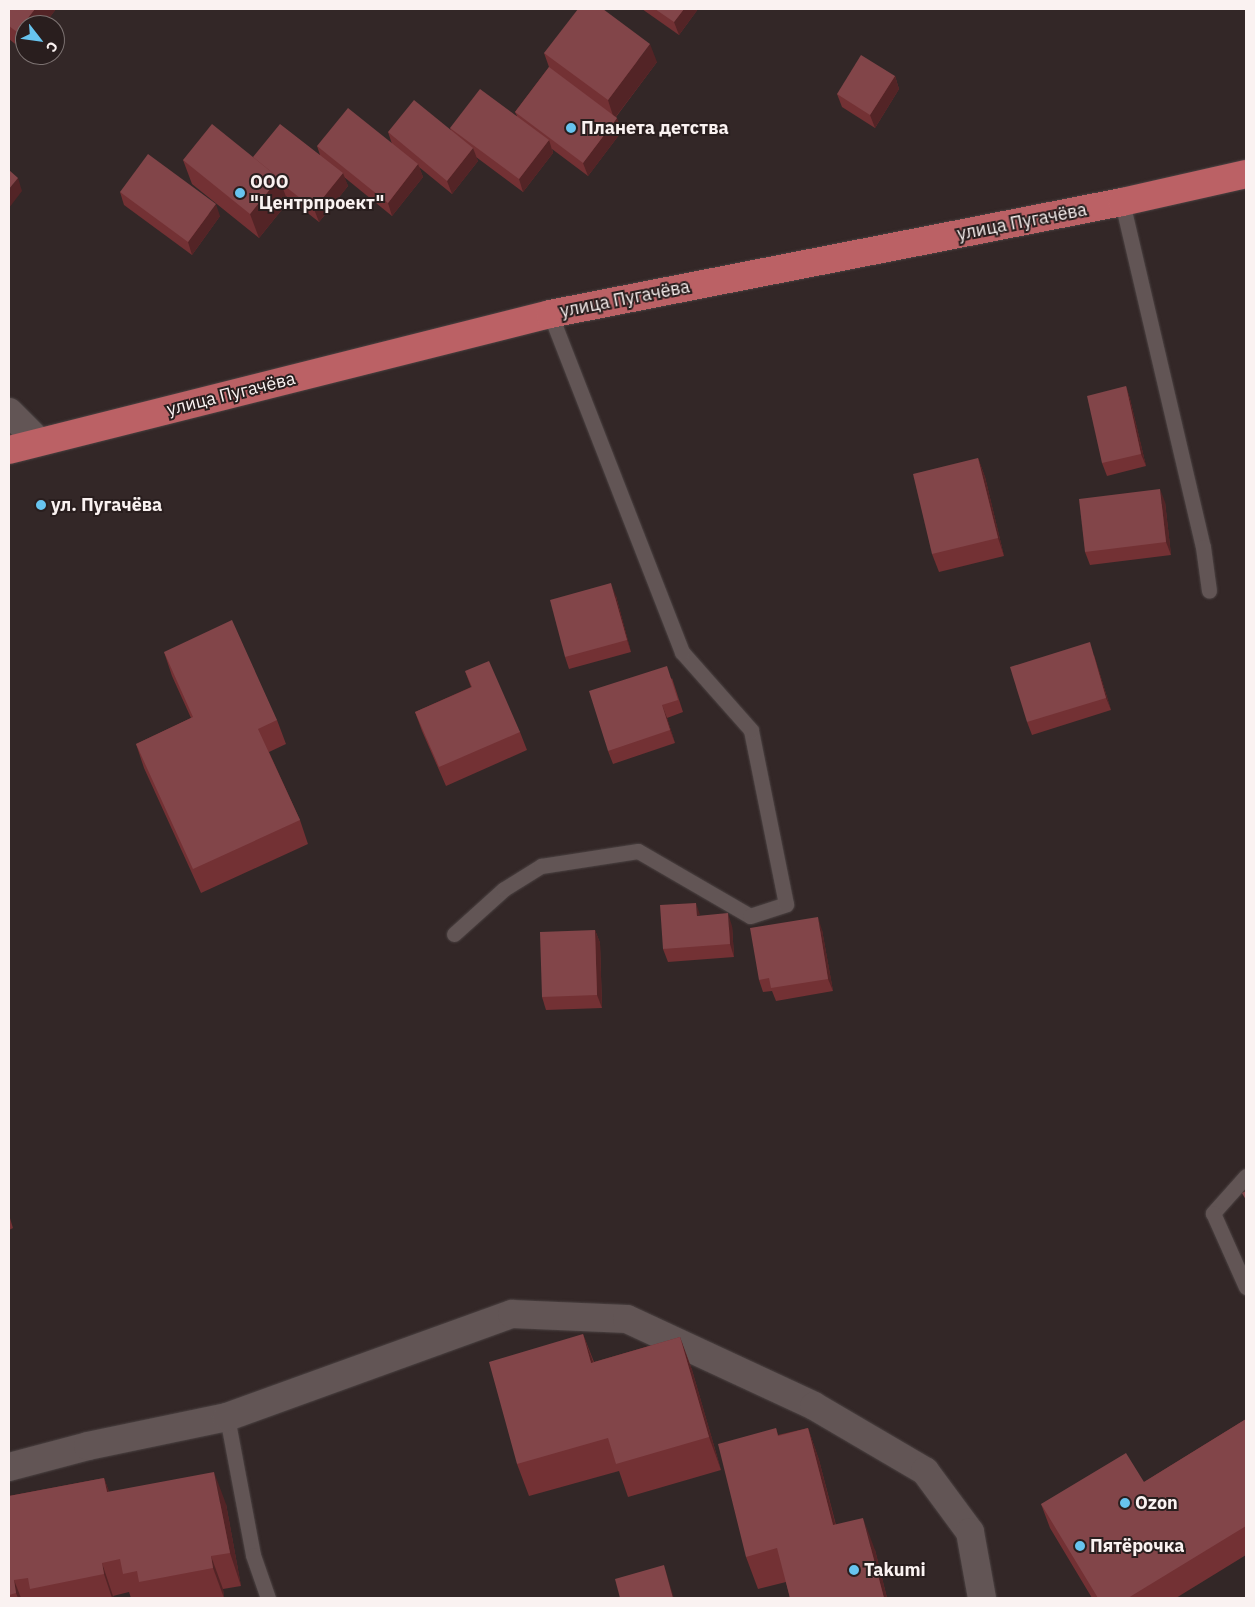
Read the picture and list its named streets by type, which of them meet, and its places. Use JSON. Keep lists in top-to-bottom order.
{
  "streets": {
    "main road": ["улица Пугачёва"]
  },
  "places": [
    "Планета детства",
    "ООО \"Центрпроект\"",
    "ул. Пугачёва",
    "Ozon",
    "Пятёрочка",
    "Takumi"
  ],
  "north": "bottom right"
}
